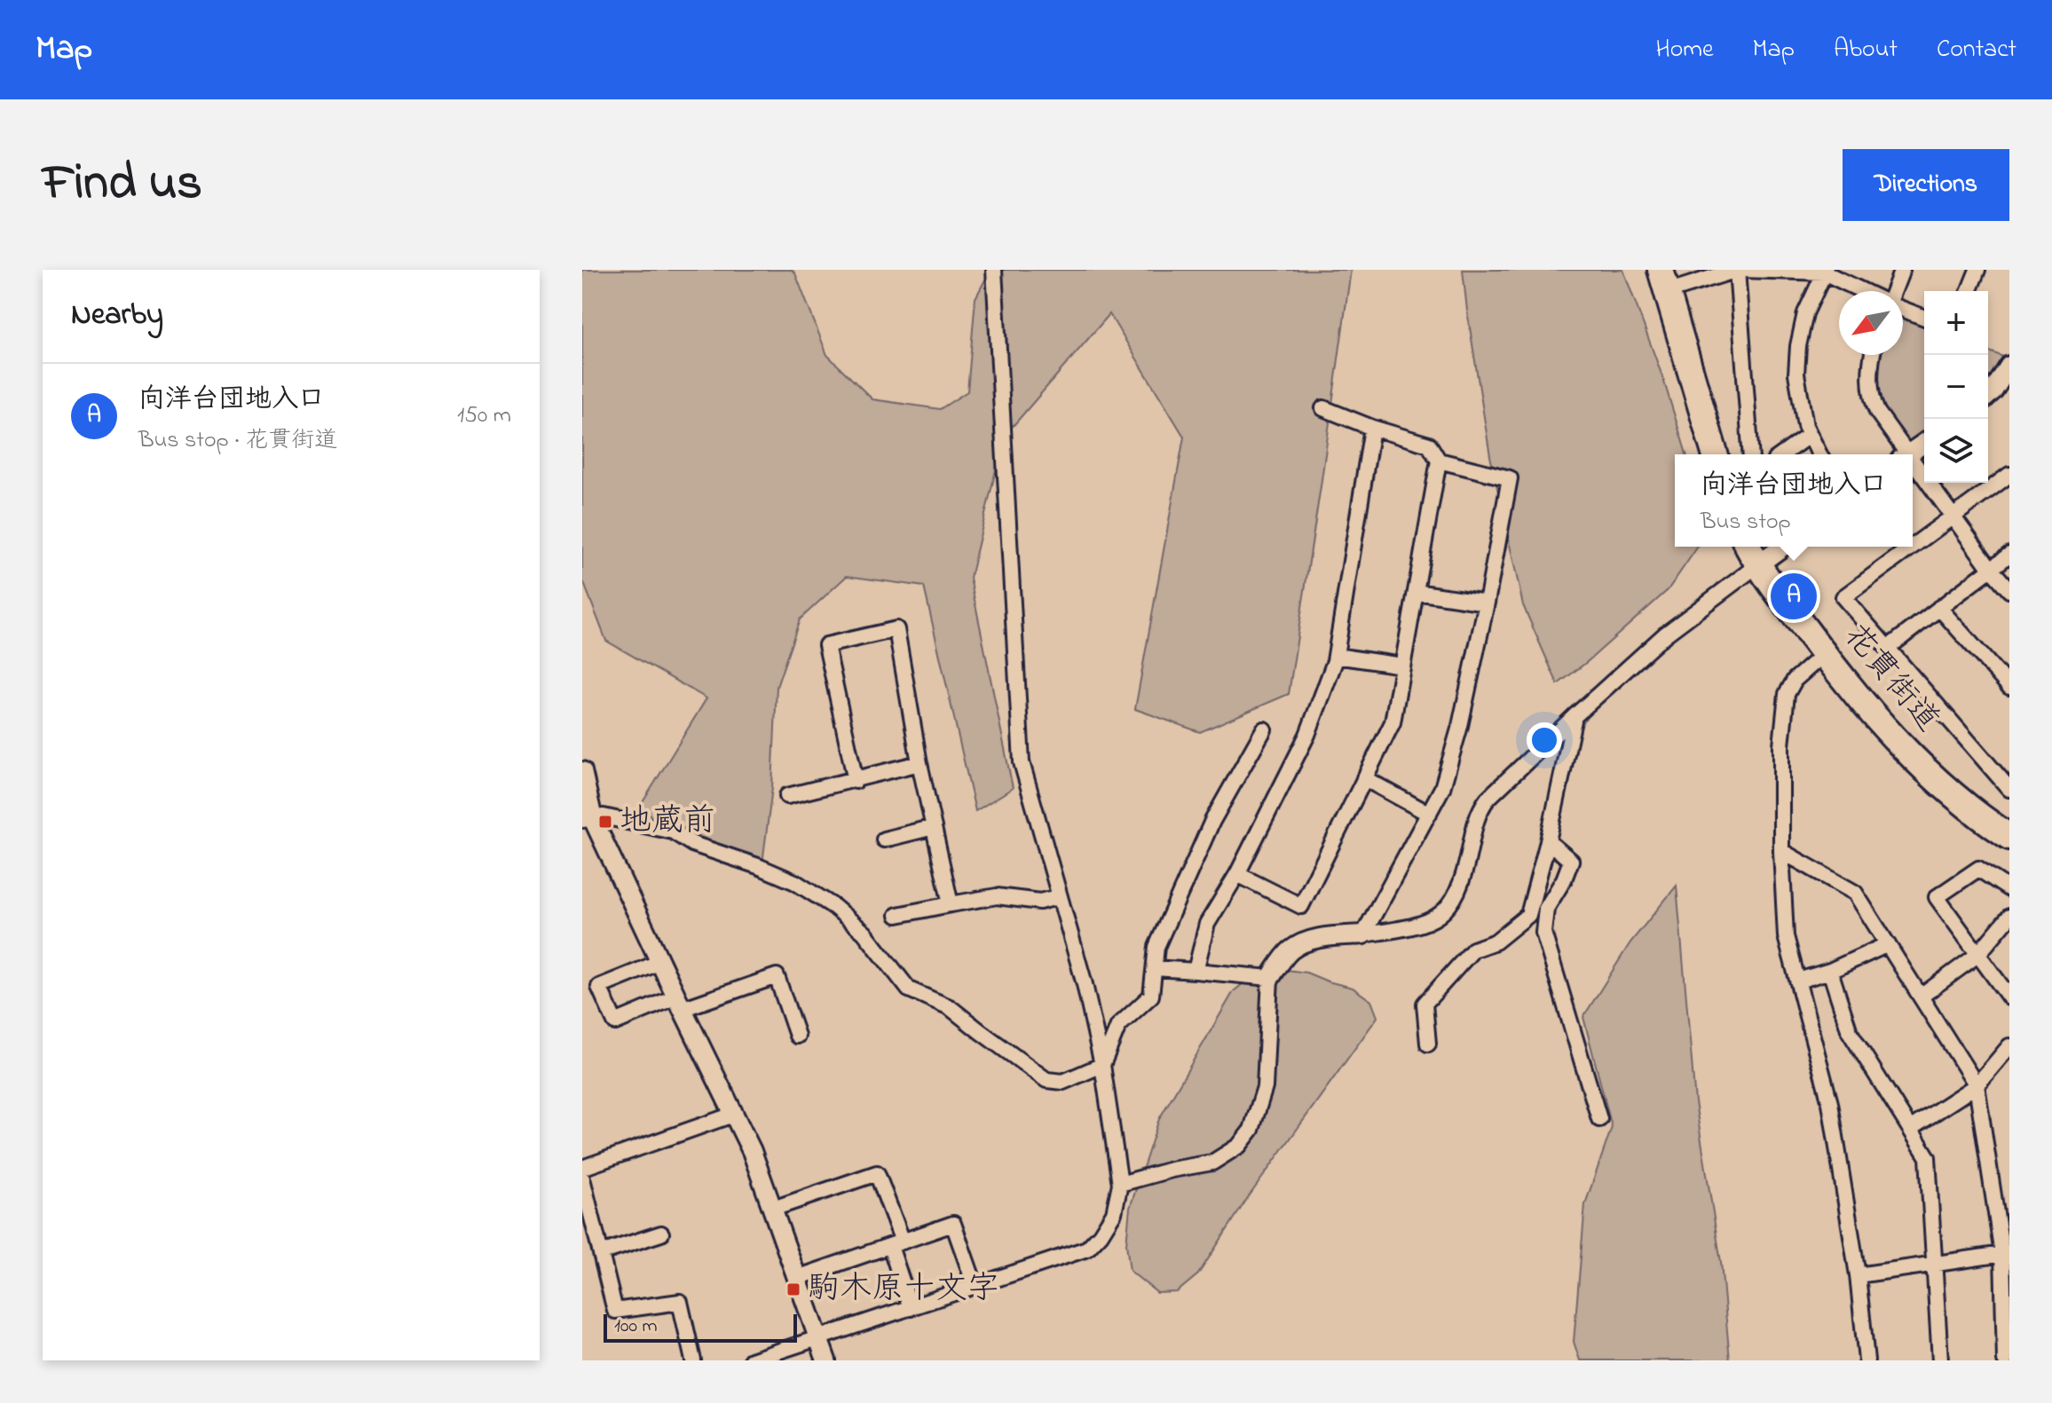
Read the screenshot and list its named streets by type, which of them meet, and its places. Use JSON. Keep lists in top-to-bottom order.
{
  "streets": {
    "highway": ["花貫街道"]
  },
  "places": {
    "transit": ["地蔵前", "駒木原十文字"]
  },
  "scale_bar": "100 m",
  "north": "bottom left",
  "page": {
    "header": "Map",
    "nav": [
      "Home",
      "Map",
      "About",
      "Contact"
    ],
    "title": "Find us",
    "buttons": "Directions",
    "heading": "Nearby",
    "map_buttons": ["+", "−"],
    "list": [
      {
        "mark": "A",
        "name": "向洋台団地入口",
        "note": "Bus stop · 花貫街道",
        "value": "150 m"
      }
    ],
    "popup": ["向洋台団地入口", "Bus stop"],
    "pins": "A",
    "scale": "100 m"
  }
}
